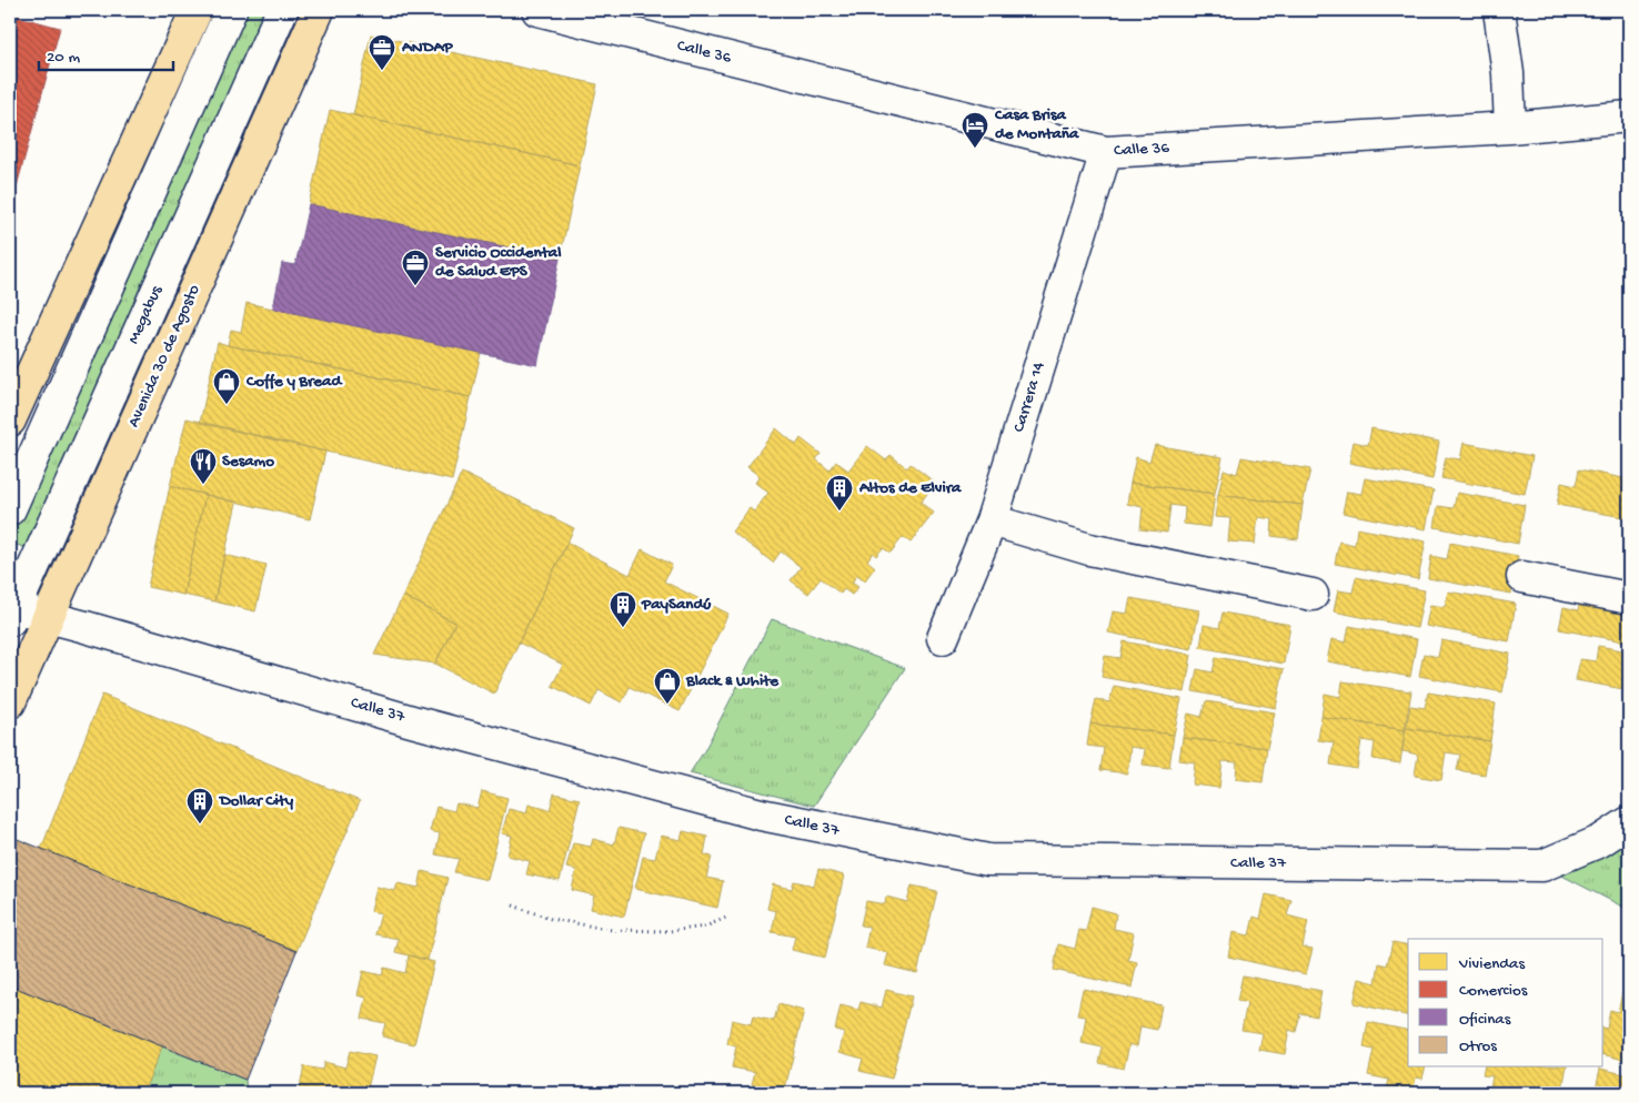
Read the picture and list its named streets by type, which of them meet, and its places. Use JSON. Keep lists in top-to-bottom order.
{
  "streets": {
    "main road": ["Avenida 30 de Agosto"],
    "street": [
      "Calle 36",
      "Megabus",
      "Carrera 14",
      "Calle 37"
    ]
  },
  "crossings": [
    ["Calle 36", "Carrera 14"],
    ["Megabus", "Calle 37"],
    ["Avenida 30 de Agosto", "Calle 37"]
  ],
  "places": {
    "office": ["ANDAP", "Servicio Occidental de Salud EPS"],
    "hotel": ["Casa Brisa de Montaña"],
    "shop": ["Coffe y Bread", "Black & White"],
    "restaurant": ["Sesamo"],
    "building": ["Altos de Elvira", "PaySandú", "Dollar City"]
  },
  "legend": [
    "Viviendas",
    "Comercios",
    "Oficinas",
    "Otros"
  ],
  "scale_bar": "20 m"
}
